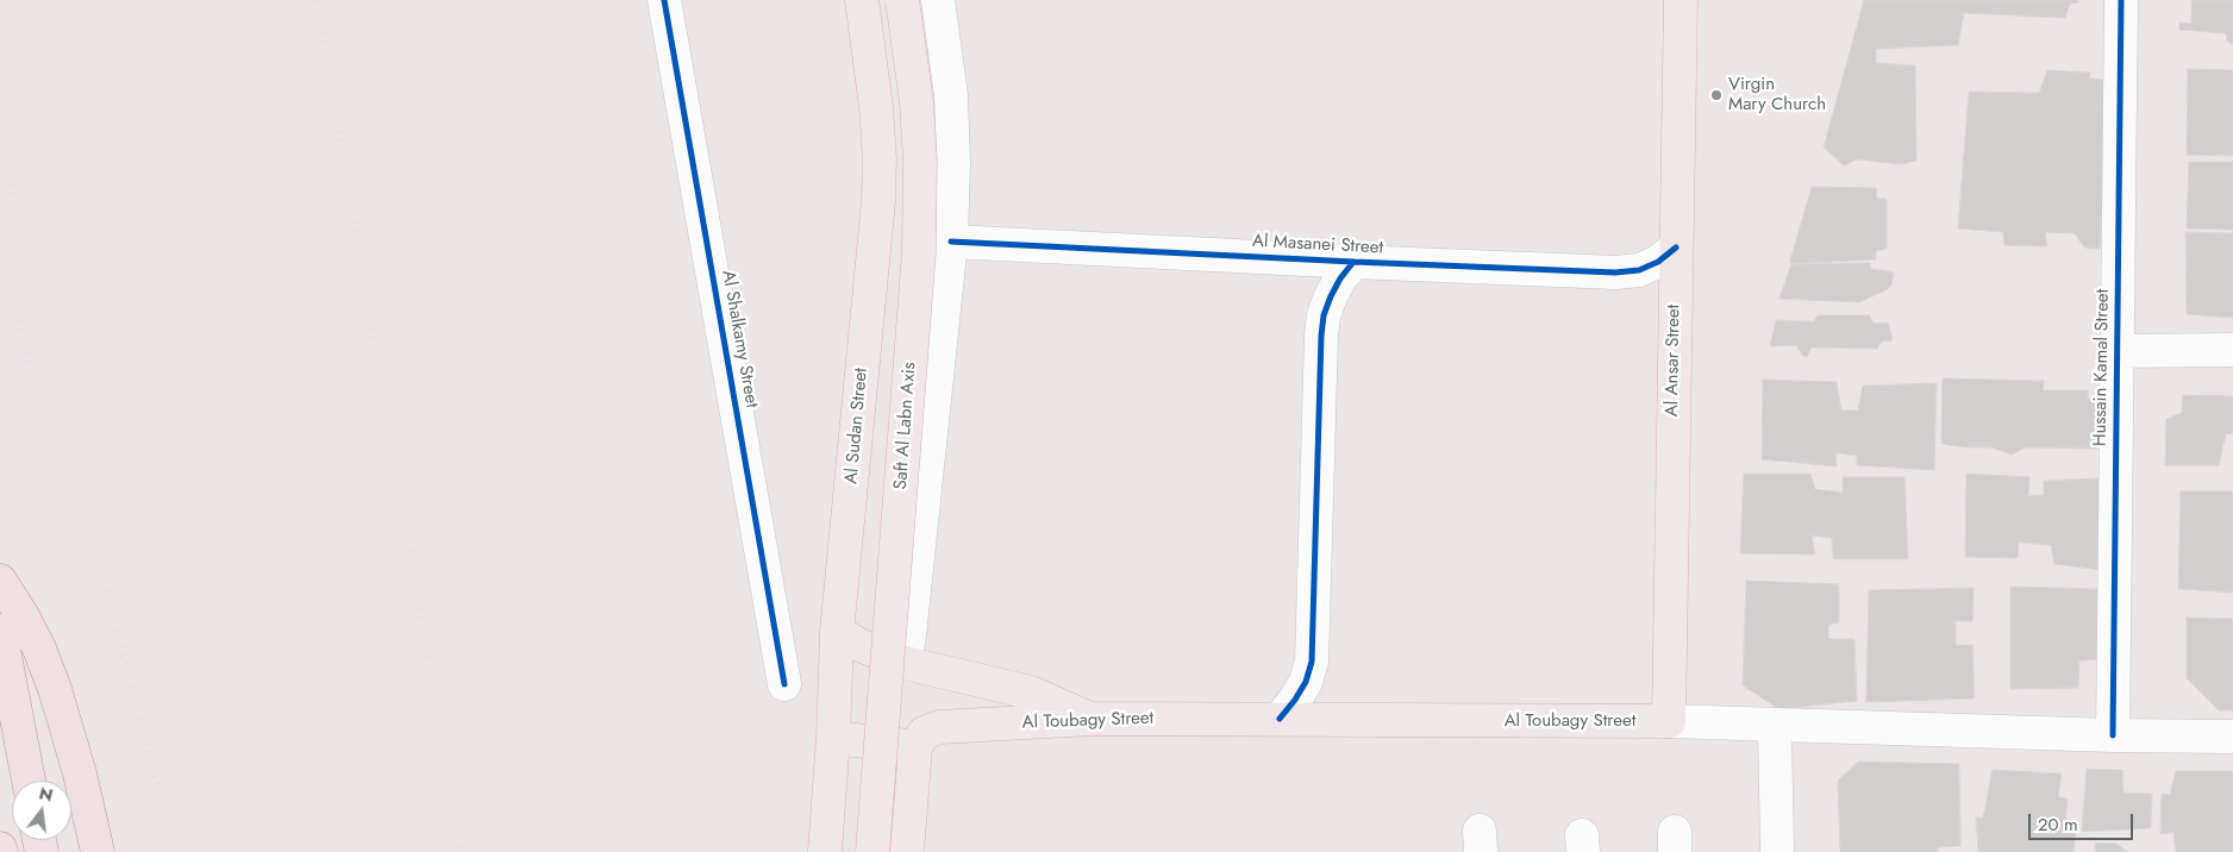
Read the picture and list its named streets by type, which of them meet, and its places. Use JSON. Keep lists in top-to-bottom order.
{
  "streets": {
    "main road": [
      "Al Ansar Street",
      "Al Sudan Street",
      "Saft Al Labn Axis",
      "Al Toubagy Street"
    ],
    "street": ["Al Masanei Street", "Al Shalkamy Street", "Hussain Kamal Street"]
  },
  "crossings": [
    ["Al Masanei Street", "Al Ansar Street"],
    ["Al Ansar Street", "Al Toubagy Street"],
    ["Hussain Kamal Street", "Al Toubagy Street"]
  ],
  "places": ["Virgin Mary Church"],
  "scale_bar": "20 m",
  "north": "top"
}
